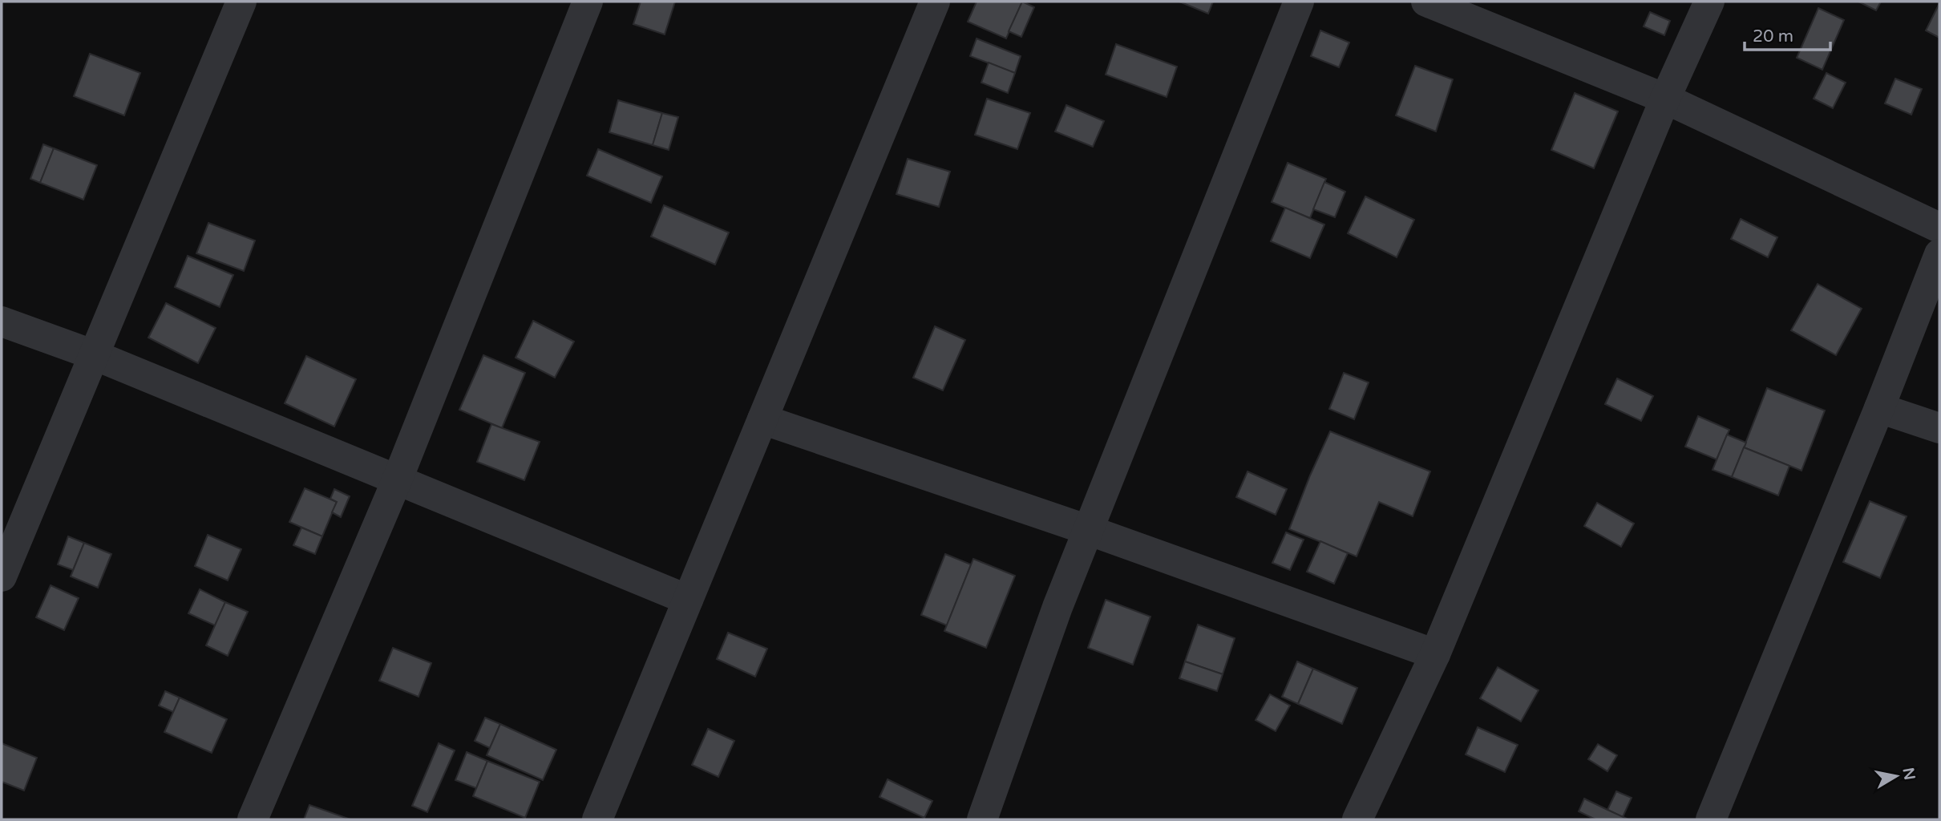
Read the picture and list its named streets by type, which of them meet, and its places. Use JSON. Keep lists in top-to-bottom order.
{
  "scale_bar": "20 m",
  "north": "right"
}
